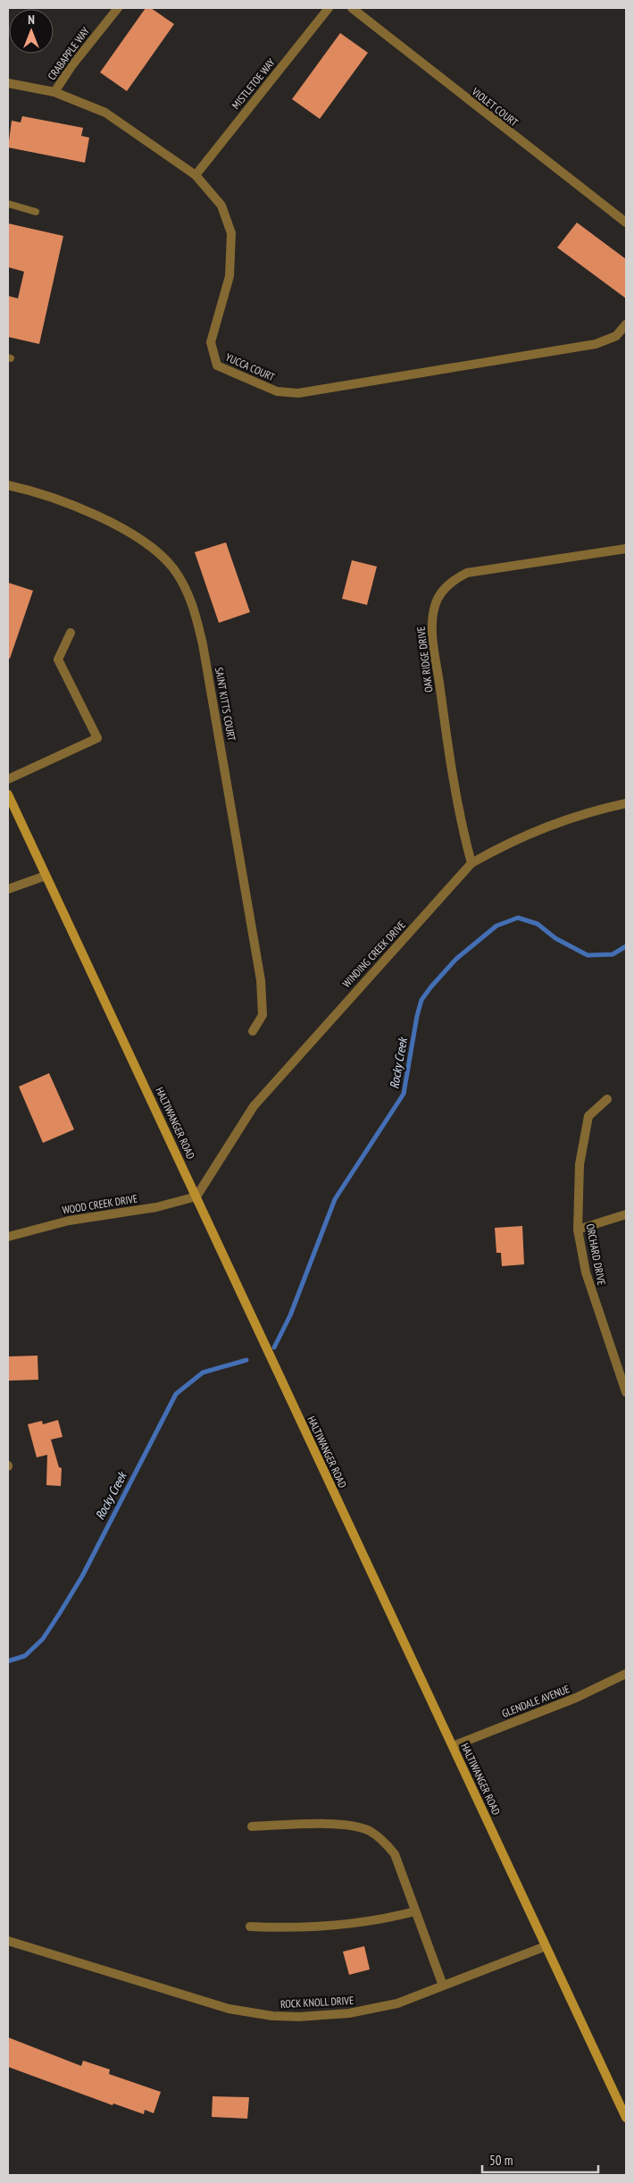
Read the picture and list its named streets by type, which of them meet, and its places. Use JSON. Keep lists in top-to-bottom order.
{
  "streets": {
    "street": [
      "CRABAPPLE WAY",
      "MISTLETOE WAY",
      "VIOLET COURT",
      "YUCCA COURT",
      "OAK RIDGE DRIVE",
      "SAINT KITTS COURT",
      "WINDING CREEK DRIVE",
      "HALTIWANGER ROAD",
      "WOOD CREEK DRIVE",
      "ORCHARD DRIVE",
      "GLENDALE AVENUE",
      "ROCK KNOLL DRIVE"
    ]
  },
  "crossings": [
    ["CRABAPPLE WAY", "YUCCA COURT"],
    ["MISTLETOE WAY", "YUCCA COURT"],
    ["OAK RIDGE DRIVE", "WINDING CREEK DRIVE"],
    ["WINDING CREEK DRIVE", "HALTIWANGER ROAD"],
    ["WINDING CREEK DRIVE", "WOOD CREEK DRIVE"],
    ["HALTIWANGER ROAD", "WOOD CREEK DRIVE"],
    ["HALTIWANGER ROAD", "GLENDALE AVENUE"],
    ["HALTIWANGER ROAD", "ROCK KNOLL DRIVE"]
  ],
  "water": ["Rocky Creek"],
  "scale_bar": "50 m",
  "north": "top"
}
